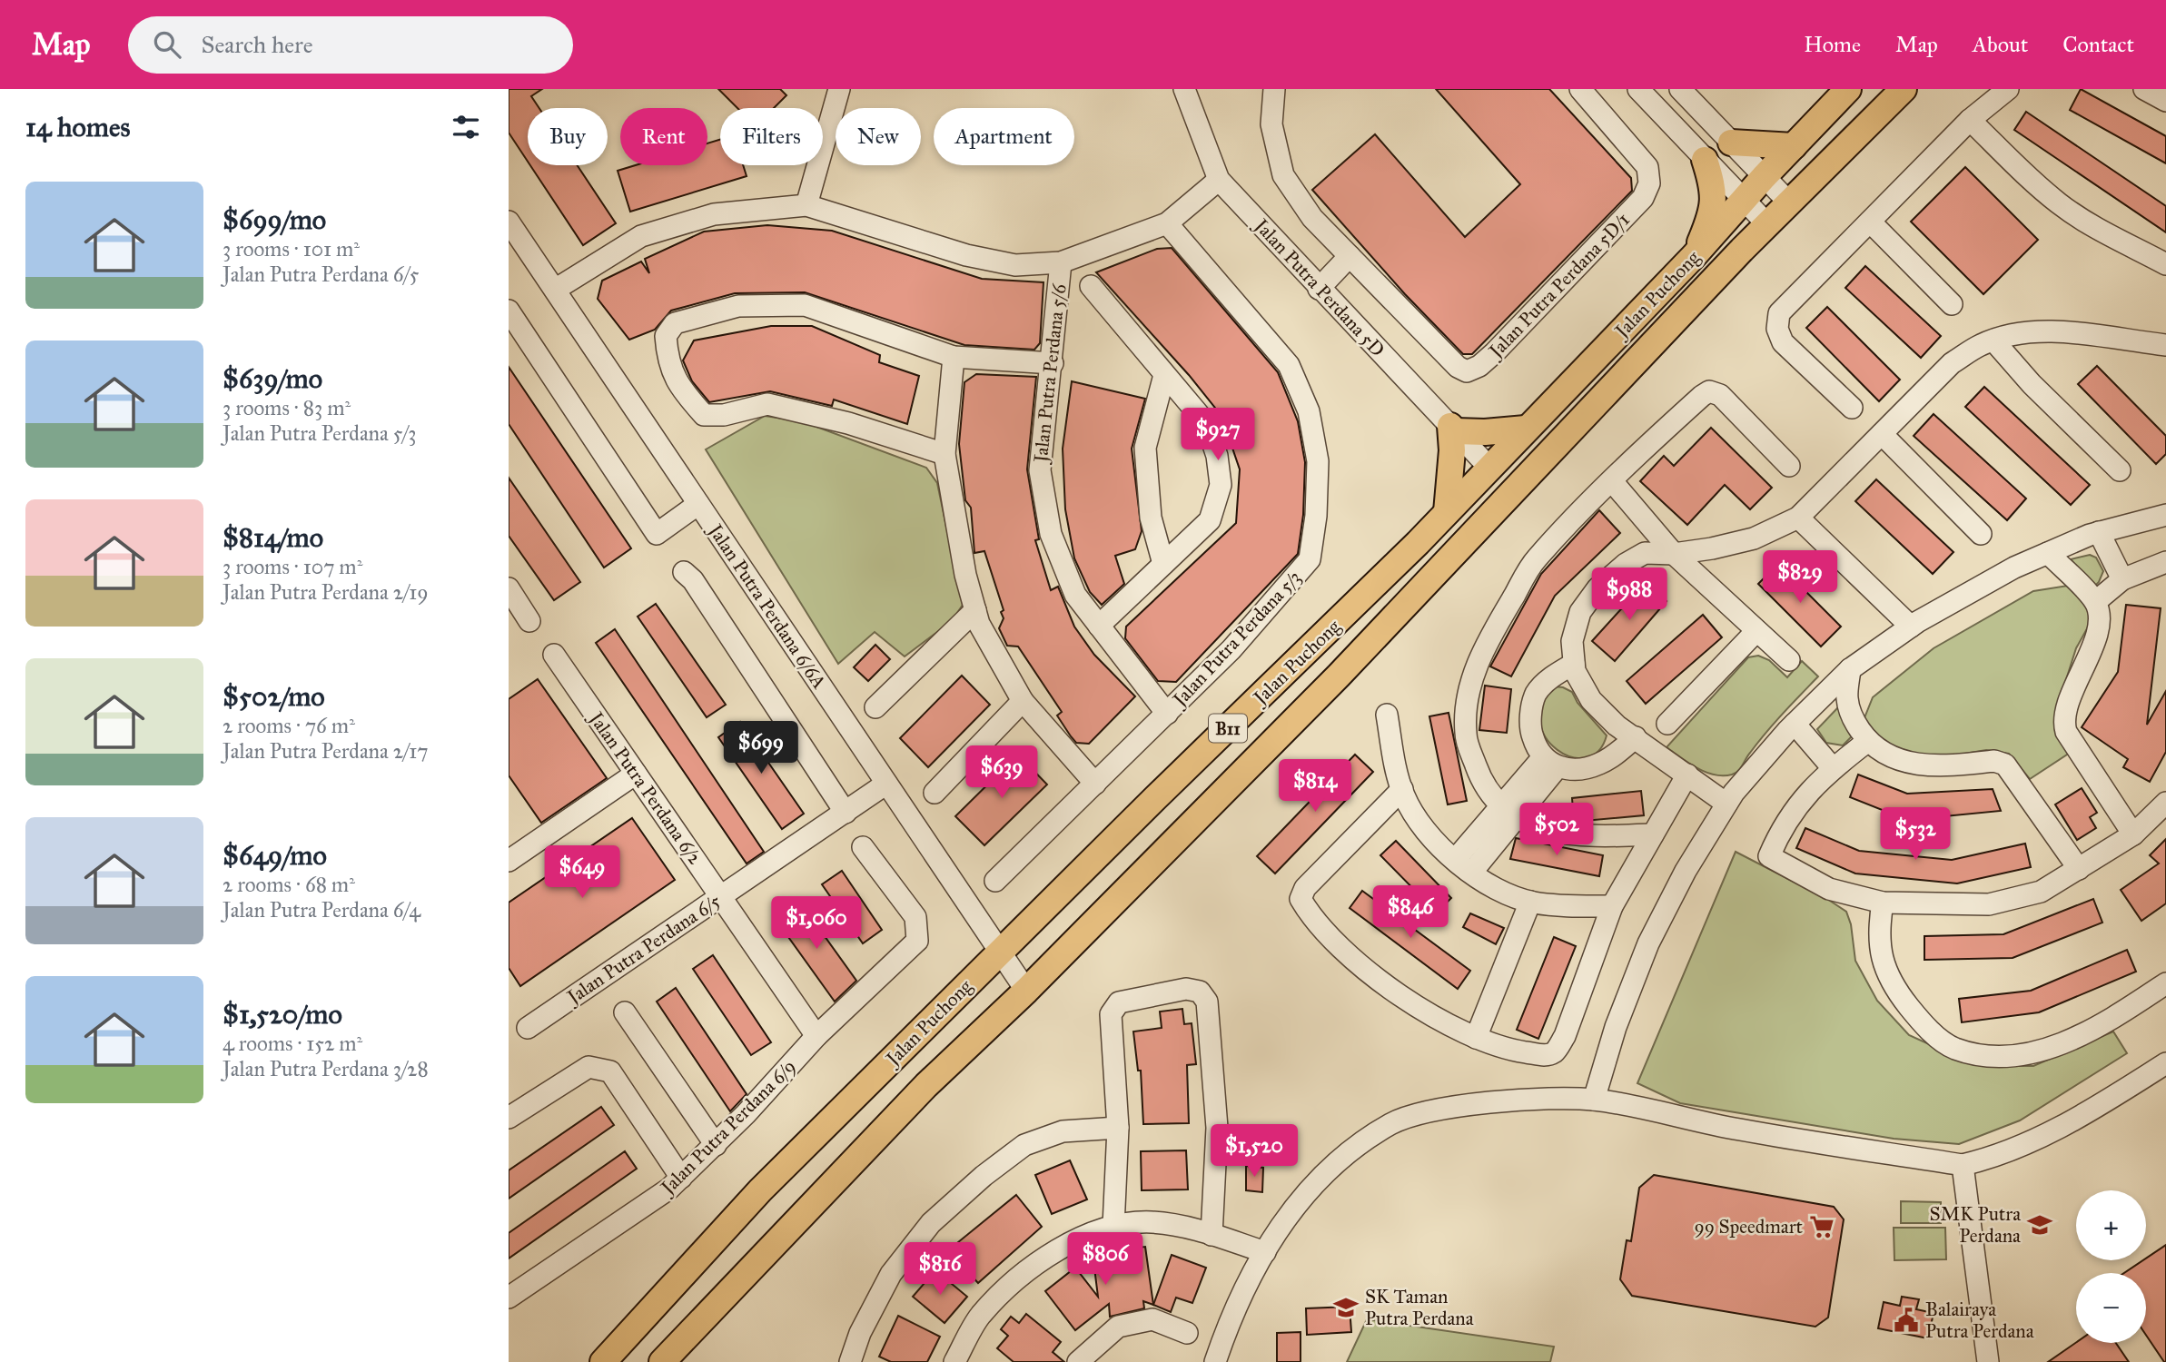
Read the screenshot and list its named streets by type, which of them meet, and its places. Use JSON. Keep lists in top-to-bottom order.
{
  "streets": {
    "main road": ["Jalan Puchong", "B11"],
    "street": [
      "Jalan Putra Perdana 5D/1",
      "Jalan Putra Perdana 5D",
      "Jalan Putra Perdana 5/6",
      "Jalan Putra Perdana 6/6A",
      "Jalan Putra Perdana 5/3",
      "Jalan Putra Perdana 6/2",
      "Jalan Putra Perdana 6/5",
      "Jalan Putra Perdana 6/9"
    ]
  },
  "crossings": [
    ["Jalan Putra Perdana 5D", "Jalan Puchong"],
    ["Jalan Puchong", "Jalan Putra Perdana 6/6A"],
    ["Jalan Putra Perdana 5/6", "Jalan Putra Perdana 5/3"],
    ["Jalan Putra Perdana 6/6A", "Jalan Putra Perdana 6/5"],
    ["Jalan Putra Perdana 6/2", "Jalan Putra Perdana 6/5"],
    ["Jalan Putra Perdana 6/2", "Jalan Putra Perdana 6/9"]
  ],
  "places": {
    "school or university": ["SMK Putra Perdana", "SK Taman Putra Perdana"],
    "supermarket": ["99 Speedmart"],
    "public building": ["Balairaya Putra Perdana"]
  },
  "page": {
    "header": "Map",
    "search": "Search here",
    "nav": [
      "Home",
      "Map",
      "About",
      "Contact"
    ],
    "heading": "14 homes",
    "chip": [
      "Buy",
      "Rent",
      "Filters",
      "New",
      "Apartment"
    ],
    "list": [
      {
        "name": "$699/mo",
        "note": "3 rooms · 101 m² · Jalan Putra Perdana 6/5"
      },
      {
        "name": "$639/mo",
        "note": "3 rooms · 83 m² · Jalan Putra Perdana 5/3"
      },
      {
        "name": "$814/mo",
        "note": "3 rooms · 107 m² · Jalan Putra Perdana 2/19"
      },
      {
        "name": "$502/mo",
        "note": "2 rooms · 76 m² · Jalan Putra Perdana 2/17"
      },
      {
        "name": "$649/mo",
        "note": "2 rooms · 68 m² · Jalan Putra Perdana 6/4"
      },
      {
        "name": "$1,520/mo",
        "note": "4 rooms · 152 m² · Jalan Putra Perdana 3/28"
      }
    ],
    "price": [
      "$927",
      "$829",
      "$988",
      "$699",
      "$639",
      "$814",
      "$502",
      "$532",
      "$649",
      "$846",
      "$1,060",
      "$1,520",
      "$806",
      "$816"
    ],
    "map_buttons": ["+", "−"]
  }
}
